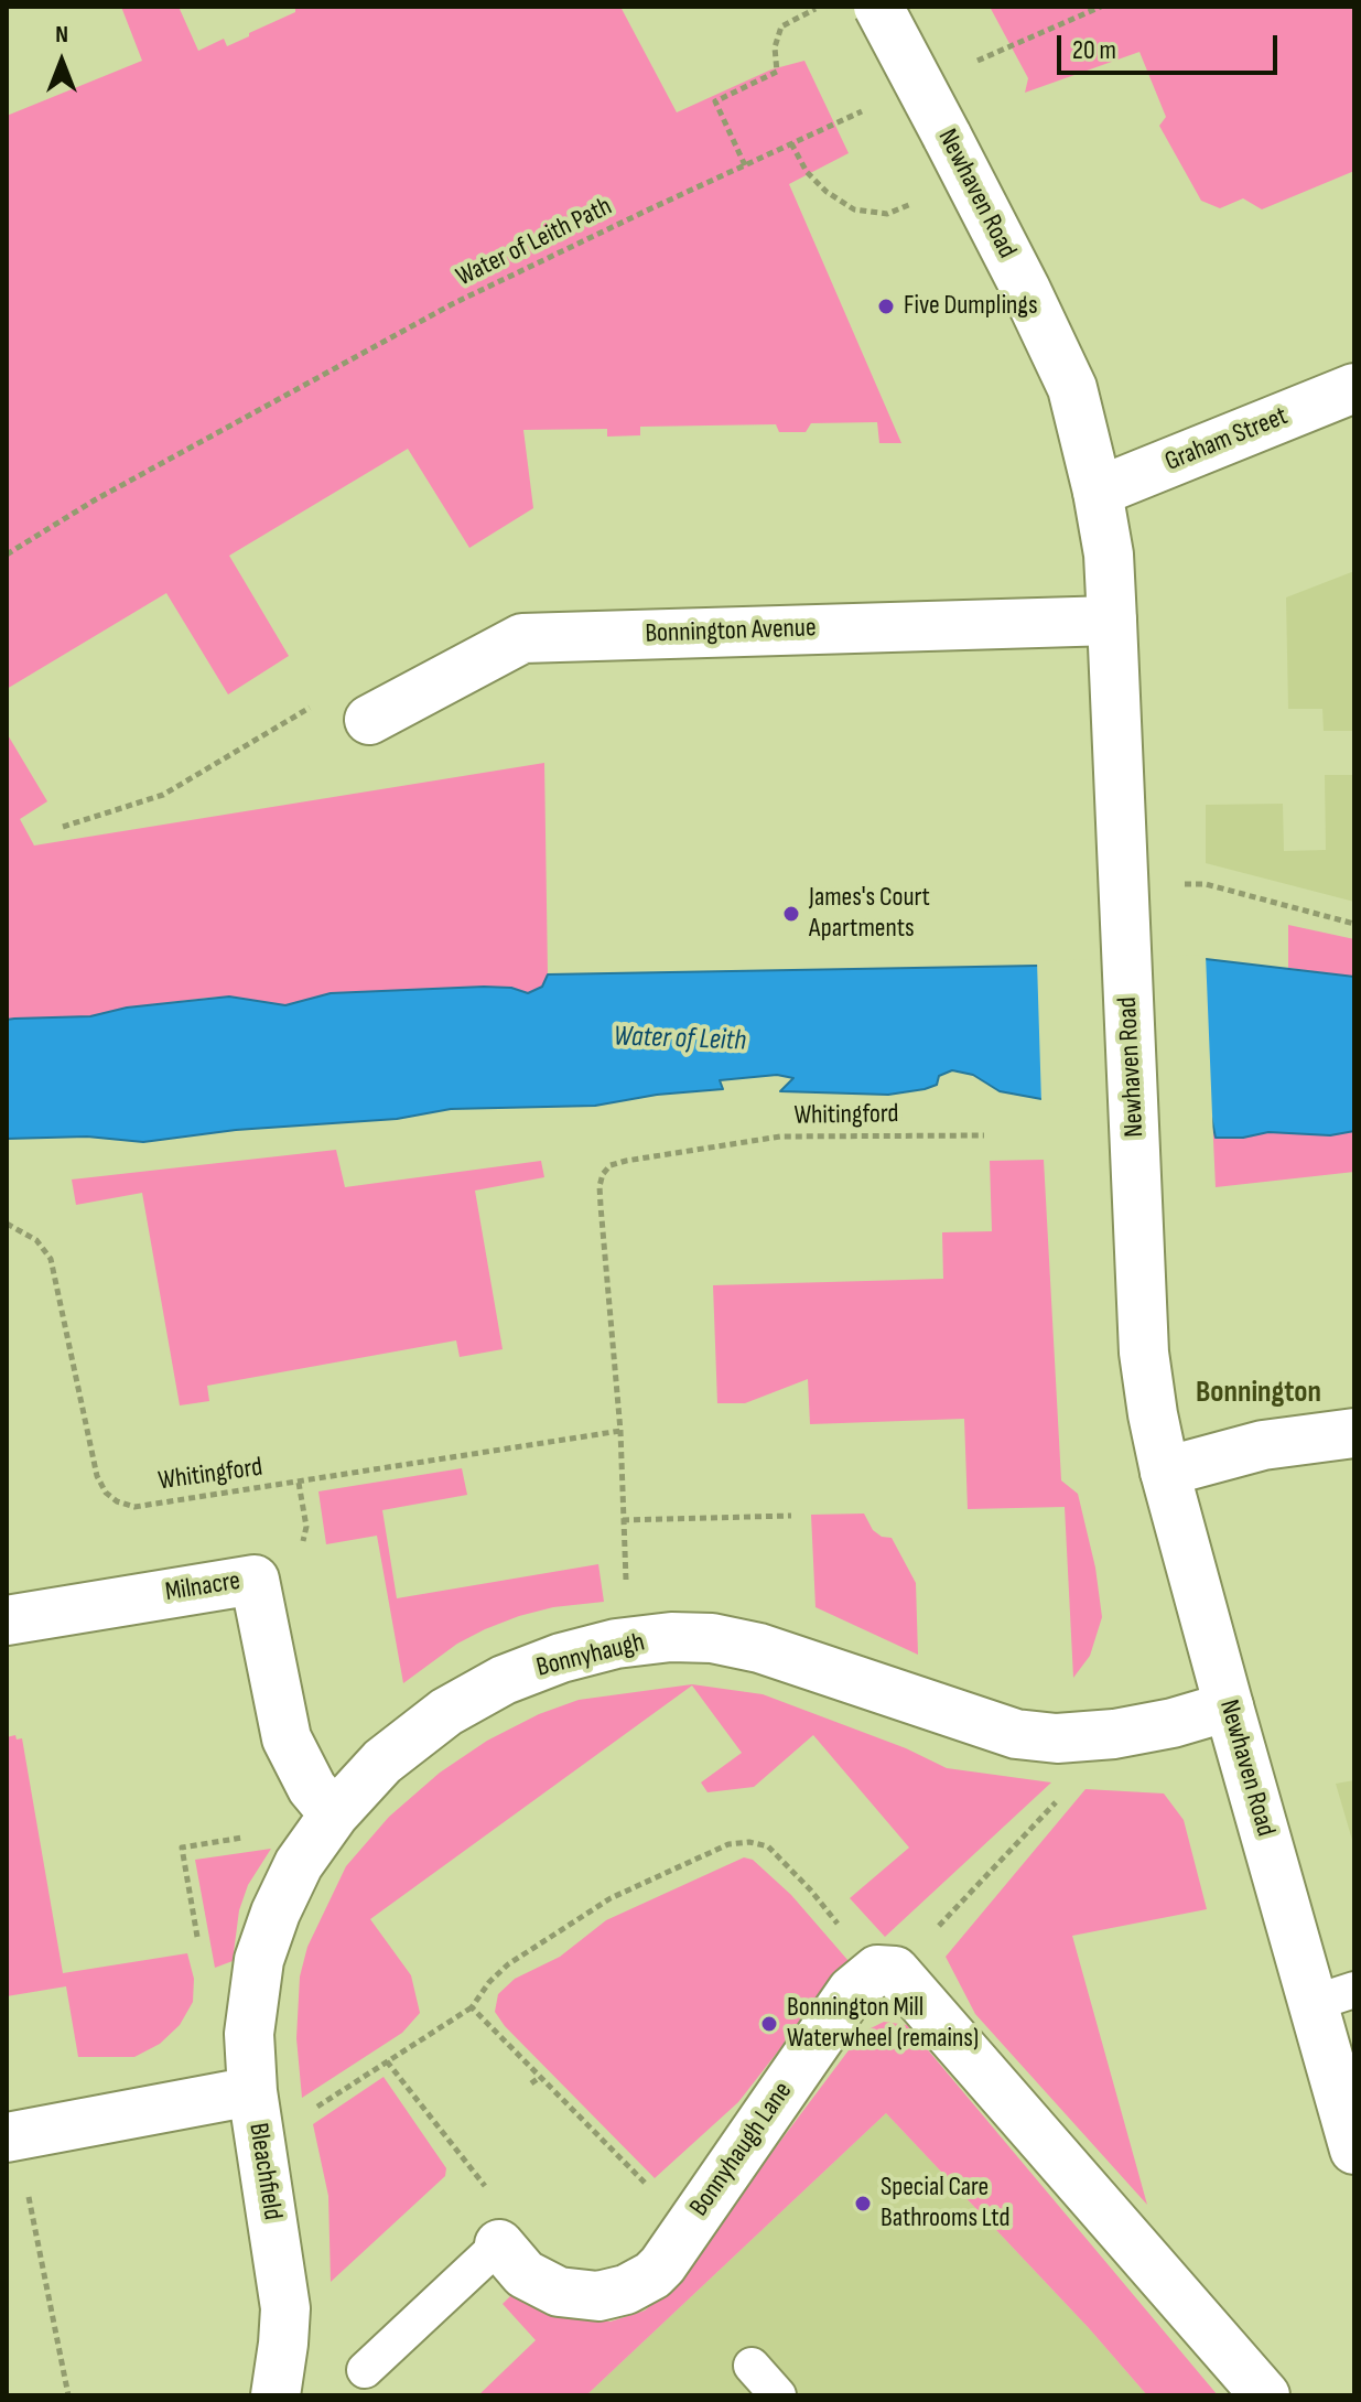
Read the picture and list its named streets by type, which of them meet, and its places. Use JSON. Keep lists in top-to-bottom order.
{
  "streets": {
    "street": [
      "Newhaven Road",
      "Graham Street",
      "Bonnington Avenue",
      "Milnacre",
      "Bonnyhaugh",
      "Bonnyhaugh Lane",
      "Bleachfield"
    ],
    "path": ["Water of Leith Path", "Whitingford"]
  },
  "crossings": [
    ["Newhaven Road", "Graham Street"],
    ["Newhaven Road", "Bonnington Avenue"],
    ["Newhaven Road", "Bonnyhaugh"],
    ["Whitingford", "Bonnyhaugh"],
    ["Milnacre", "Bonnyhaugh"],
    ["Bonnyhaugh", "Bleachfield"]
  ],
  "districts": ["Bonnington"],
  "water": ["Water of Leith"],
  "places": [
    "Five Dumplings",
    "James's Court Apartments",
    "Bonnington Mill Waterwheel (remains)",
    "Special Care Bathrooms Ltd"
  ],
  "scale_bar": "20 m",
  "north": "top"
}
